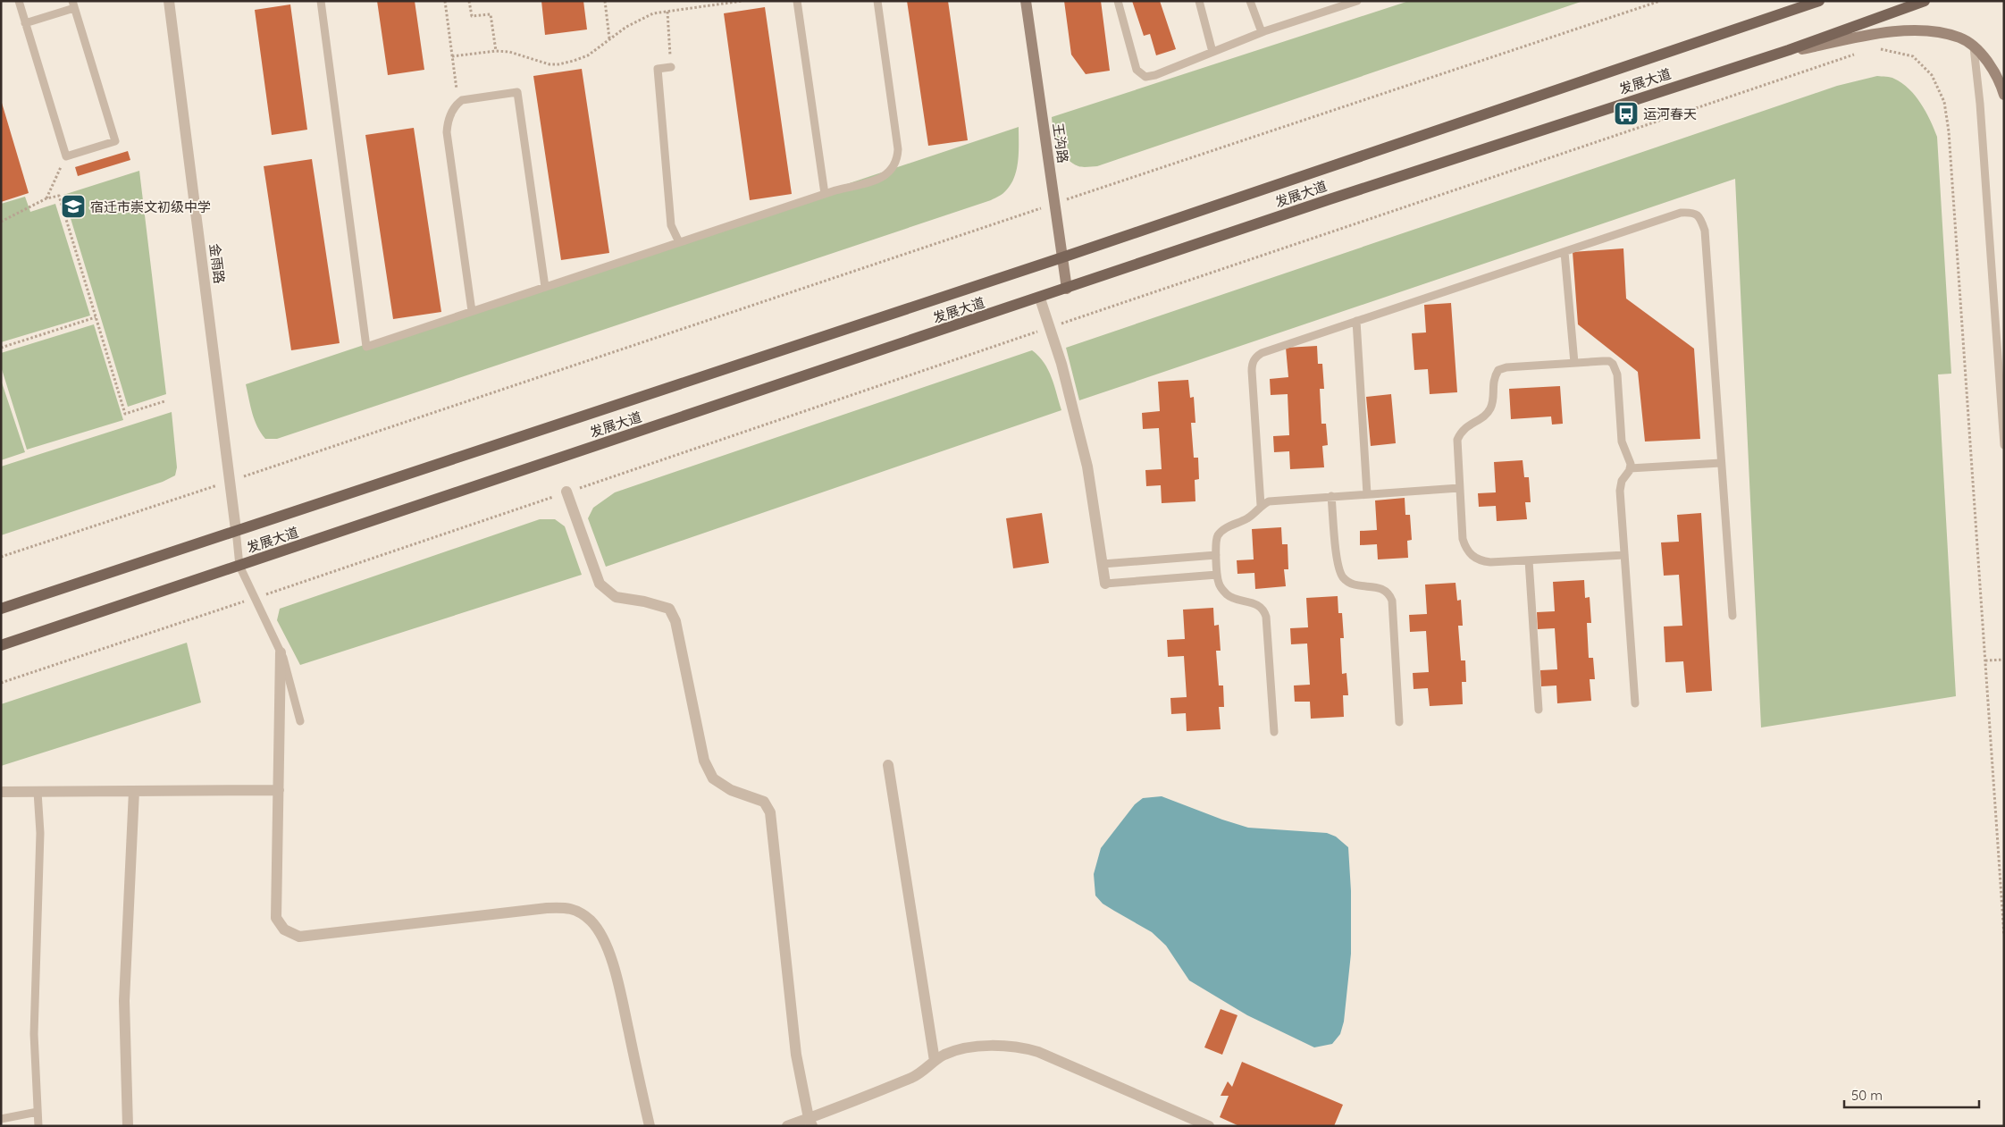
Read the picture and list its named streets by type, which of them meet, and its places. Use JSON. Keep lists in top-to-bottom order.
{
  "streets": {
    "main road": ["发展大道", "王沟路"],
    "street": ["金雨路"]
  },
  "crossings": [
    ["发展大道", "王沟路"],
    ["发展大道", "金雨路"]
  ],
  "places": {
    "bus stop": ["运河春天"],
    "school or university": ["宿迁市崇文初级中学"]
  },
  "scale_bar": "50 m"
}
